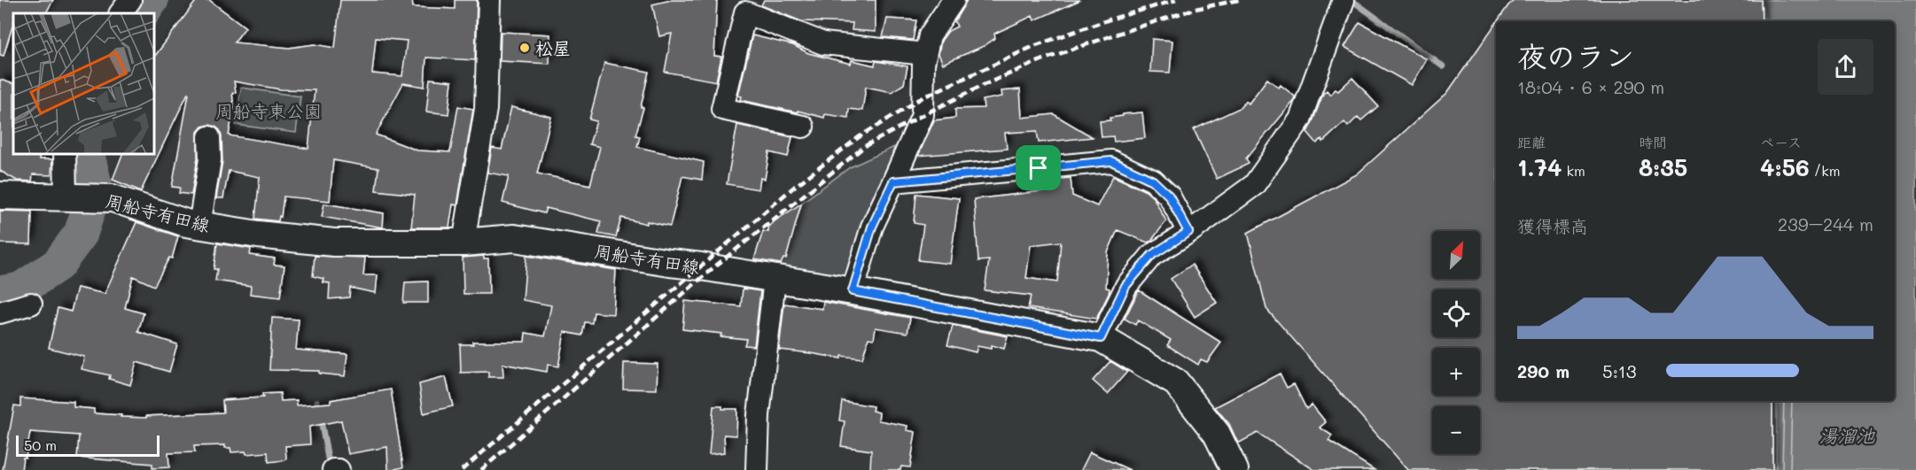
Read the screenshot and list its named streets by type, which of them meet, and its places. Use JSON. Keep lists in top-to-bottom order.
{
  "streets": {
    "main road": ["周船寺有田線"]
  },
  "water": ["湯溜池"],
  "parks": ["周船寺東公園"],
  "places": ["松屋"],
  "scale_bar": "50 m",
  "north": "top right",
  "page": {
    "heading": ["夜のラン", "18:04 · 6 × 290 m"],
    "stats": [
      ["距離", "1.74 km"],
      ["時間", "8:35"],
      ["ペース", "4:56 /km"]
    ],
    "chart": ["獲得標高", "239–244 m"],
    "map_buttons": ["+", "−"],
    "list": [
      {
        "name": "290 m",
        "note": "5:13"
      }
    ],
    "scale": "50 m"
  }
}
